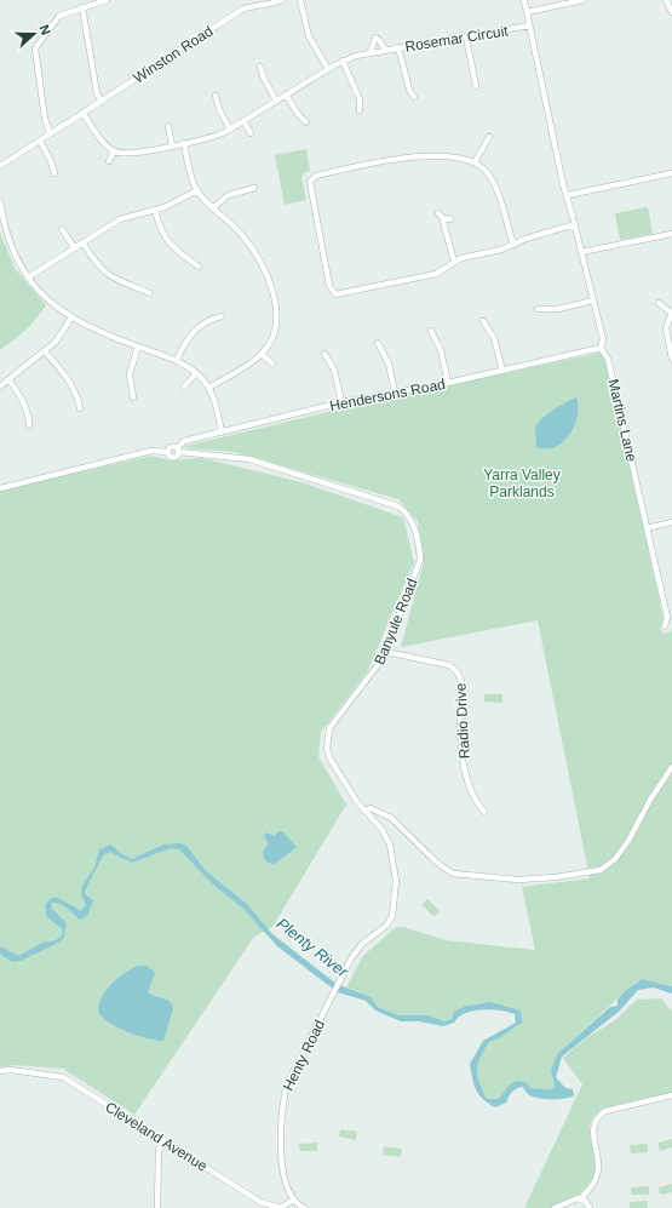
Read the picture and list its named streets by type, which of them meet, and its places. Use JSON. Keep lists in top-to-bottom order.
{
  "streets": {
    "street": [
      "Rosemar Circuit",
      "Winston Road",
      "Hendersons Road",
      "Martins Lane",
      "Banyule Road",
      "Radio Drive",
      "Henty Road",
      "Cleveland Avenue"
    ]
  },
  "crossings": [
    ["Rosemar Circuit", "Martins Lane"],
    ["Hendersons Road", "Martins Lane"],
    ["Hendersons Road", "Banyule Road"],
    ["Banyule Road", "Radio Drive"],
    ["Banyule Road", "Henty Road"],
    ["Henty Road", "Cleveland Avenue"]
  ],
  "water": ["Plenty River"],
  "parks": ["Yarra Valley Parklands"],
  "north": "right"
}
